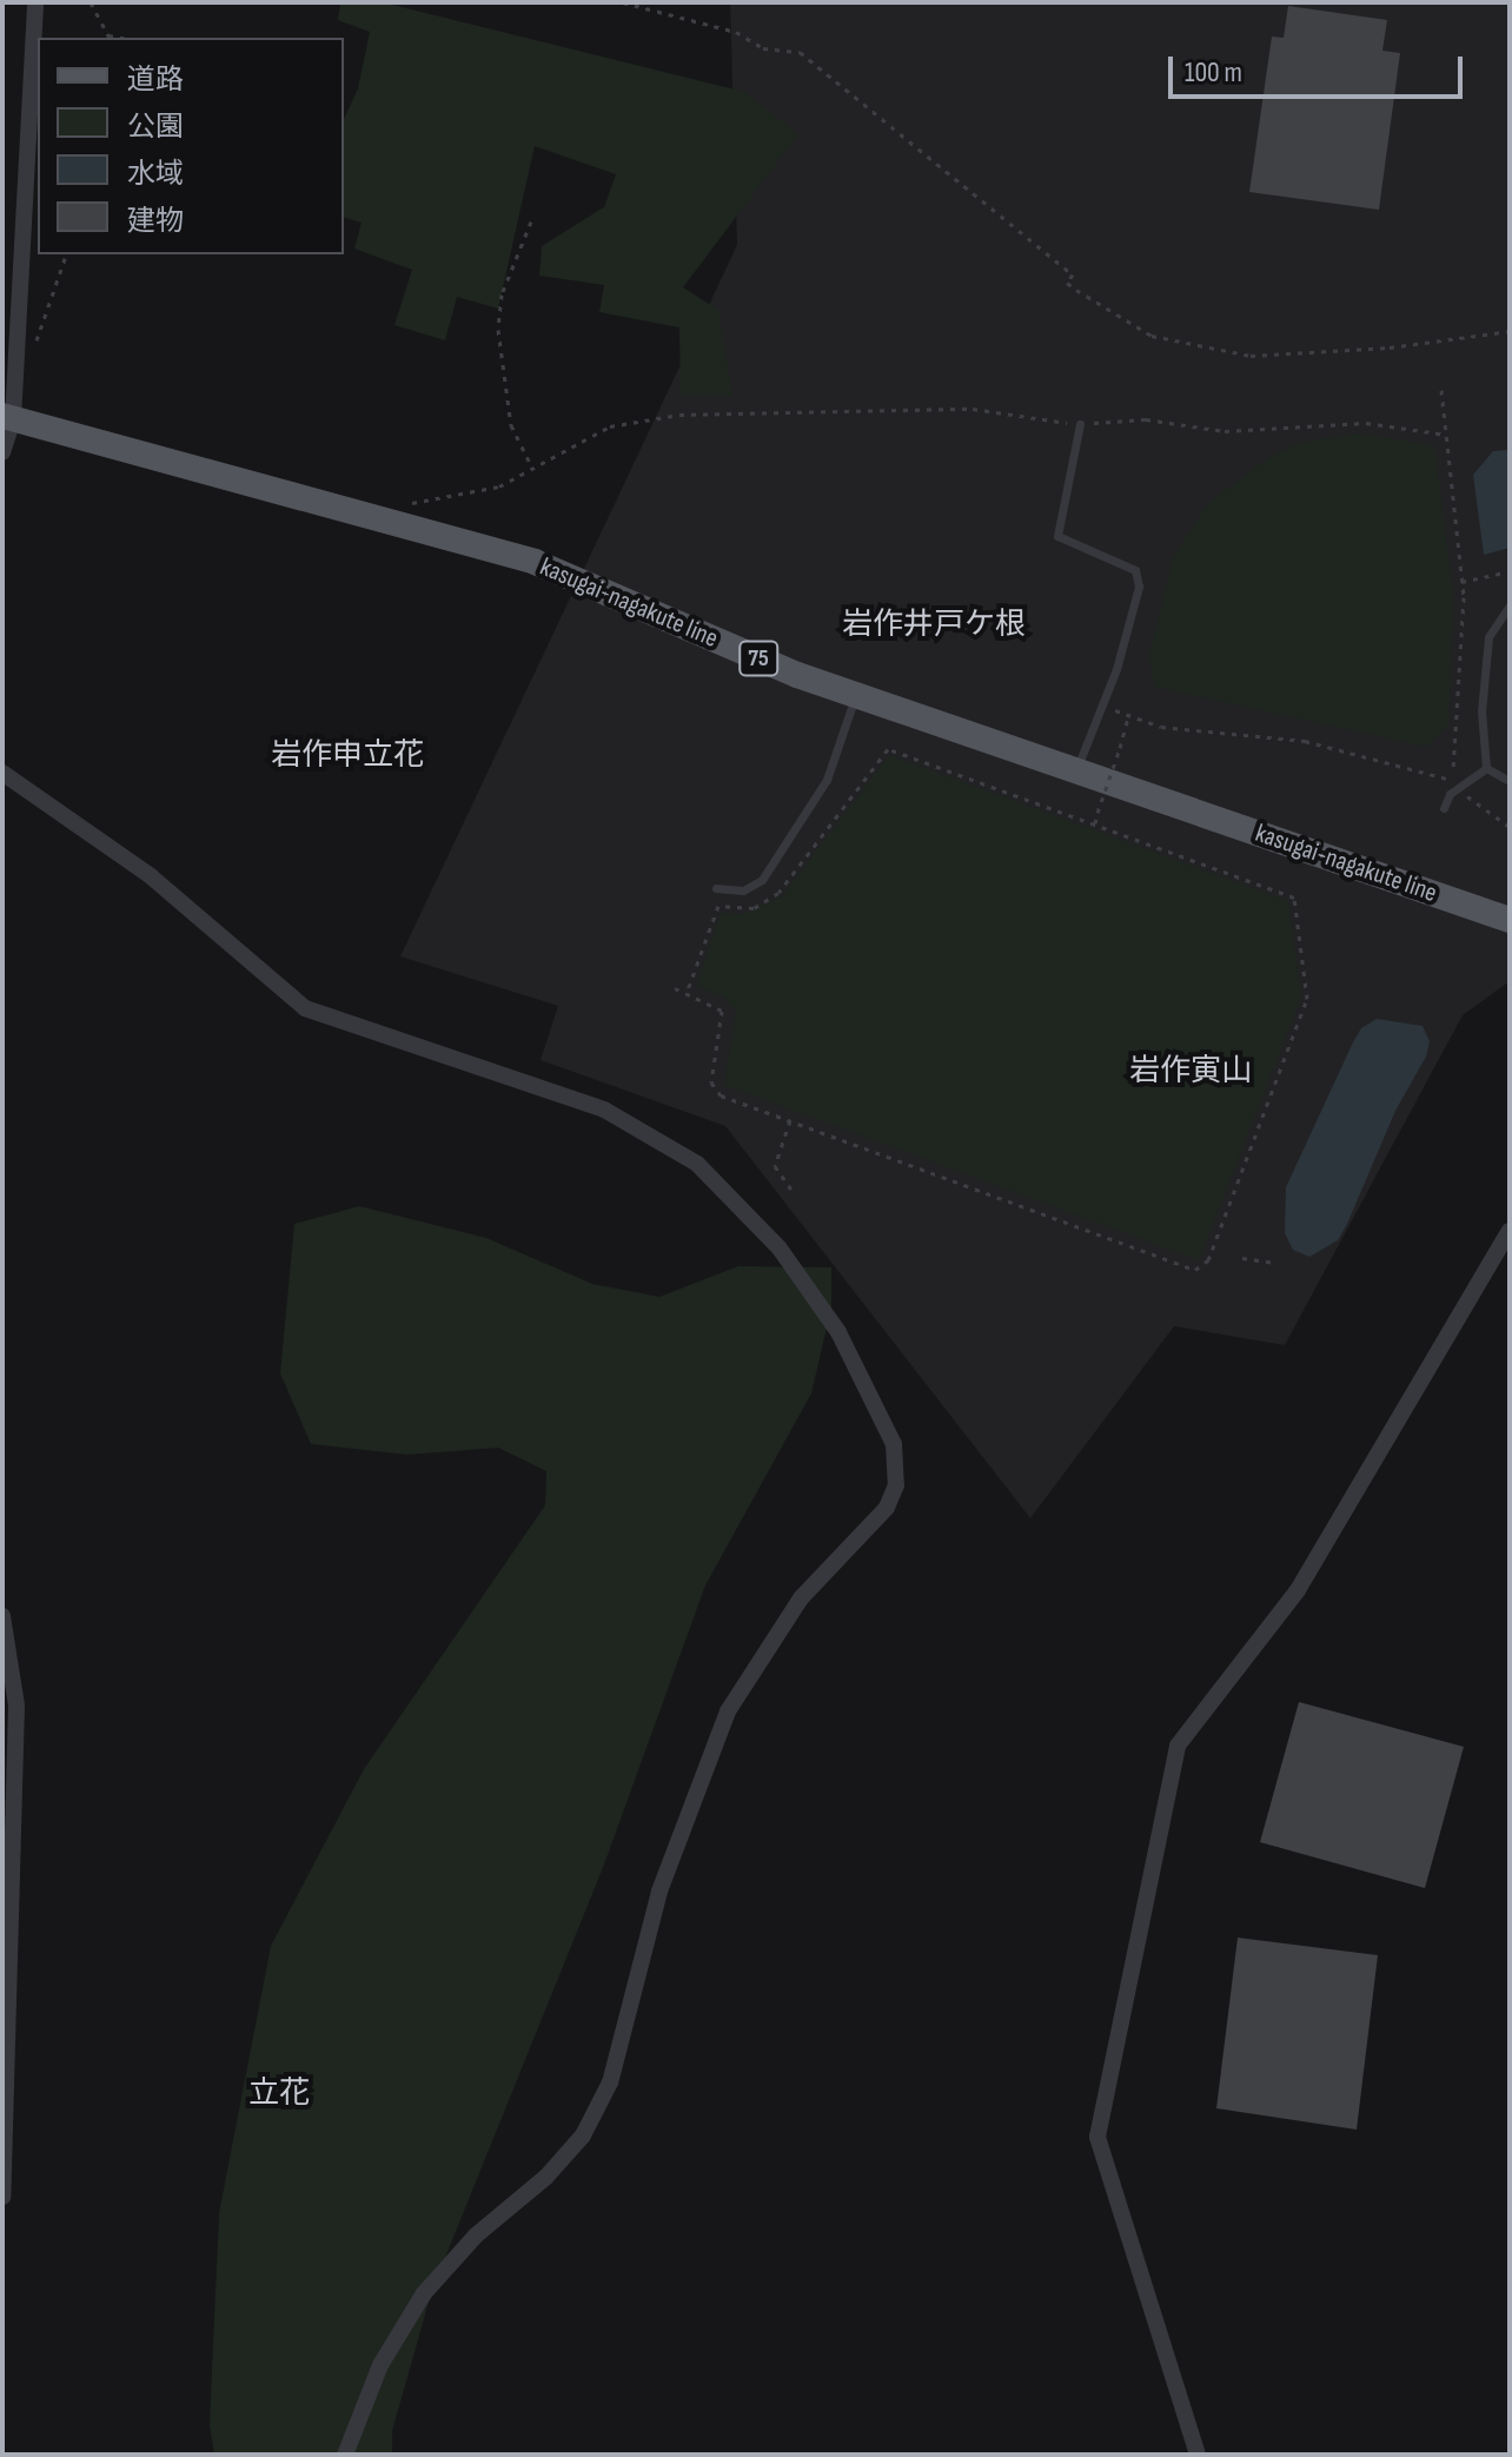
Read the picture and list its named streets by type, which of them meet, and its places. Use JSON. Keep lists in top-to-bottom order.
{
  "streets": {
    "main road": ["kasugai-nagakute line", "75"]
  },
  "districts": [
    "岩作井戸ケ根",
    "岩作申立花",
    "岩作寅山",
    "立花"
  ],
  "legend": [
    "道路",
    "公園",
    "水域",
    "建物"
  ],
  "scale_bar": "100 m"
}
